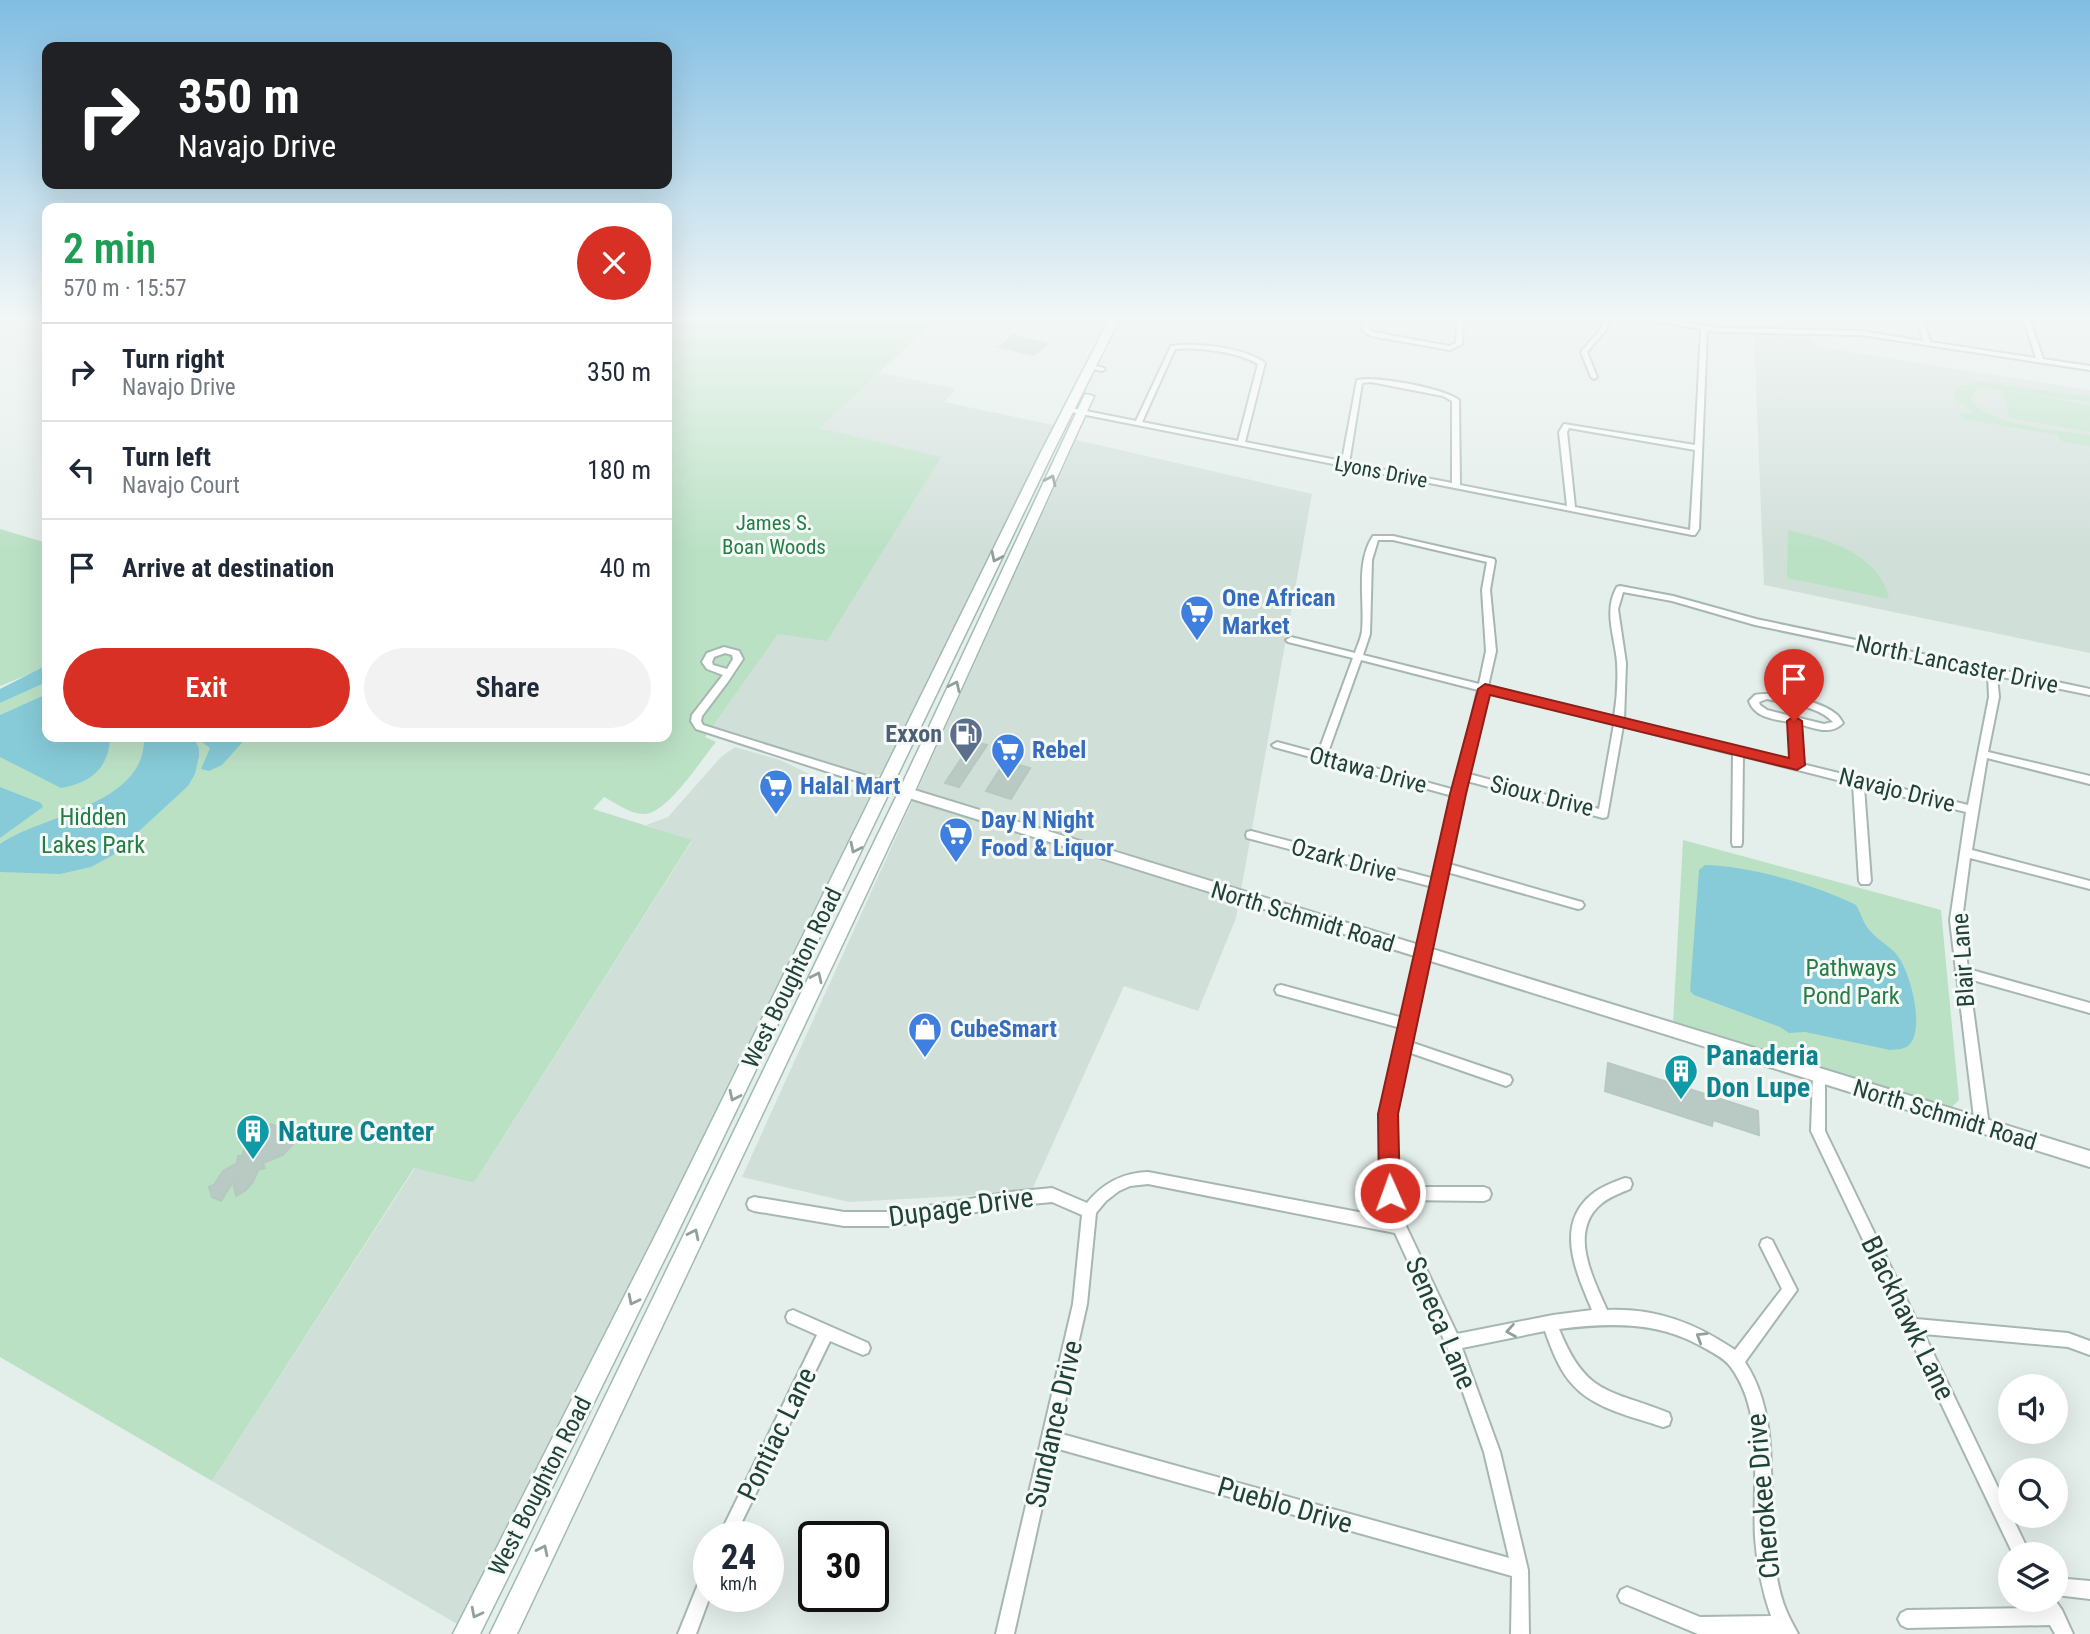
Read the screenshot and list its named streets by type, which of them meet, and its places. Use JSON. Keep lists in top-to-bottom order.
{
  "streets": {
    "main road": ["West Boughton Road"],
    "street": [
      "Lyons Drive",
      "North Lancaster Drive",
      "Ottawa Drive",
      "Navajo Drive",
      "Sioux Drive",
      "Ozark Drive",
      "North Schmidt Road",
      "Blair Lane",
      "Dupage Drive",
      "Blackhawk Lane",
      "Seneca Lane",
      "Sundance Drive",
      "Pontiac Lane",
      "Cherokee Drive",
      "Pueblo Drive"
    ]
  },
  "crossings": [
    ["Lyons Drive", "West Boughton Road"],
    ["North Lancaster Drive", "Sioux Drive"],
    ["North Lancaster Drive", "Blair Lane"],
    ["Ottawa Drive", "Seneca Lane"],
    ["Navajo Drive", "Sioux Drive"],
    ["Navajo Drive", "Blair Lane"],
    ["Navajo Drive", "Seneca Lane"],
    ["Sioux Drive", "Seneca Lane"],
    ["Ozark Drive", "Seneca Lane"],
    ["North Schmidt Road", "Blair Lane"],
    ["North Schmidt Road", "West Boughton Road"],
    ["North Schmidt Road", "Blackhawk Lane"],
    ["North Schmidt Road", "Seneca Lane"],
    ["Dupage Drive", "Sundance Drive"],
    ["Seneca Lane", "Pueblo Drive"],
    ["Sundance Drive", "Pueblo Drive"]
  ],
  "parks": ["James S. Boan Woods", "Hidden Lakes Park", "Pathways Pond Park"],
  "places": {
    "supermarket": [
      "One African Market",
      "Rebel",
      "Halal Mart",
      "Day N Night Food & Liquor"
    ],
    "fuel station": ["Exxon"],
    "shop": ["CubeSmart"],
    "building": ["Panaderia Don Lupe", "Nature Center"]
  },
  "page": {
    "turn": ["350 m", "Navajo Drive"],
    "heading": ["2 min", "570 m · 15:57"],
    "list": [
      {
        "name": "Turn right",
        "note": "Navajo Drive",
        "value": "350 m"
      },
      {
        "name": "Turn left",
        "note": "Navajo Court",
        "value": "180 m"
      },
      {
        "name": "Arrive at destination",
        "value": "40 m"
      }
    ],
    "buttons": ["Exit", "Share"],
    "speed": "24 km/h",
    "limit": "30"
  }
}
